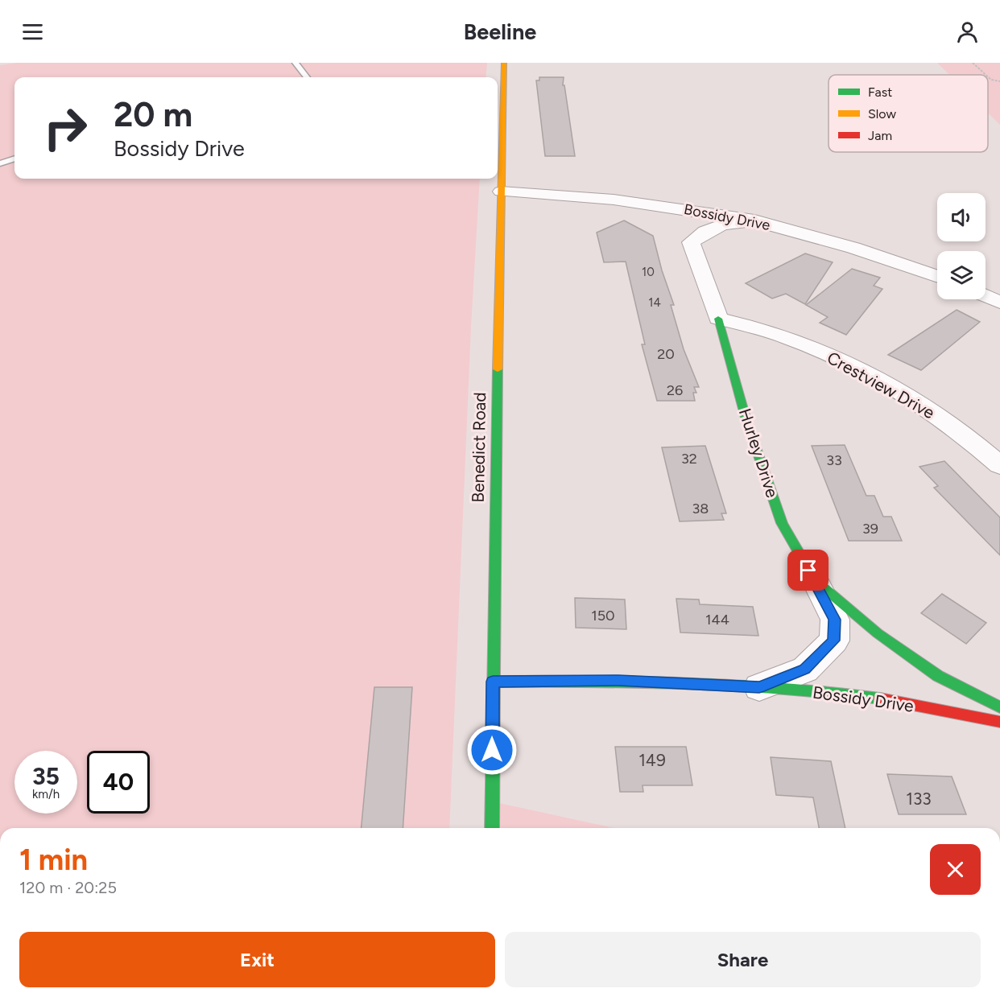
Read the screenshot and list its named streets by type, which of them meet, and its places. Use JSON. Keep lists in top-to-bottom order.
{
  "streets": {
    "street": [
      "Bossidy Drive",
      "Crestview Drive",
      "Benedict Road",
      "Hurley Drive"
    ]
  },
  "crossings": [
    ["Bossidy Drive", "Benedict Road"],
    ["Bossidy Drive", "Hurley Drive"],
    ["Crestview Drive", "Hurley Drive"]
  ],
  "house_numbers": [
    "10",
    "14",
    "20",
    "26",
    "32",
    "33",
    "38",
    "39",
    "150",
    "144",
    "149",
    "133"
  ],
  "legend": ["Fast", "Slow", "Jam"],
  "page": {
    "header": "Beeline",
    "turn": ["20 m", "Bossidy Drive"],
    "speed": "35 km/h",
    "limit": "40",
    "heading": ["1 min", "120 m · 20:25"],
    "buttons": ["Exit", "Share"]
  }
}
